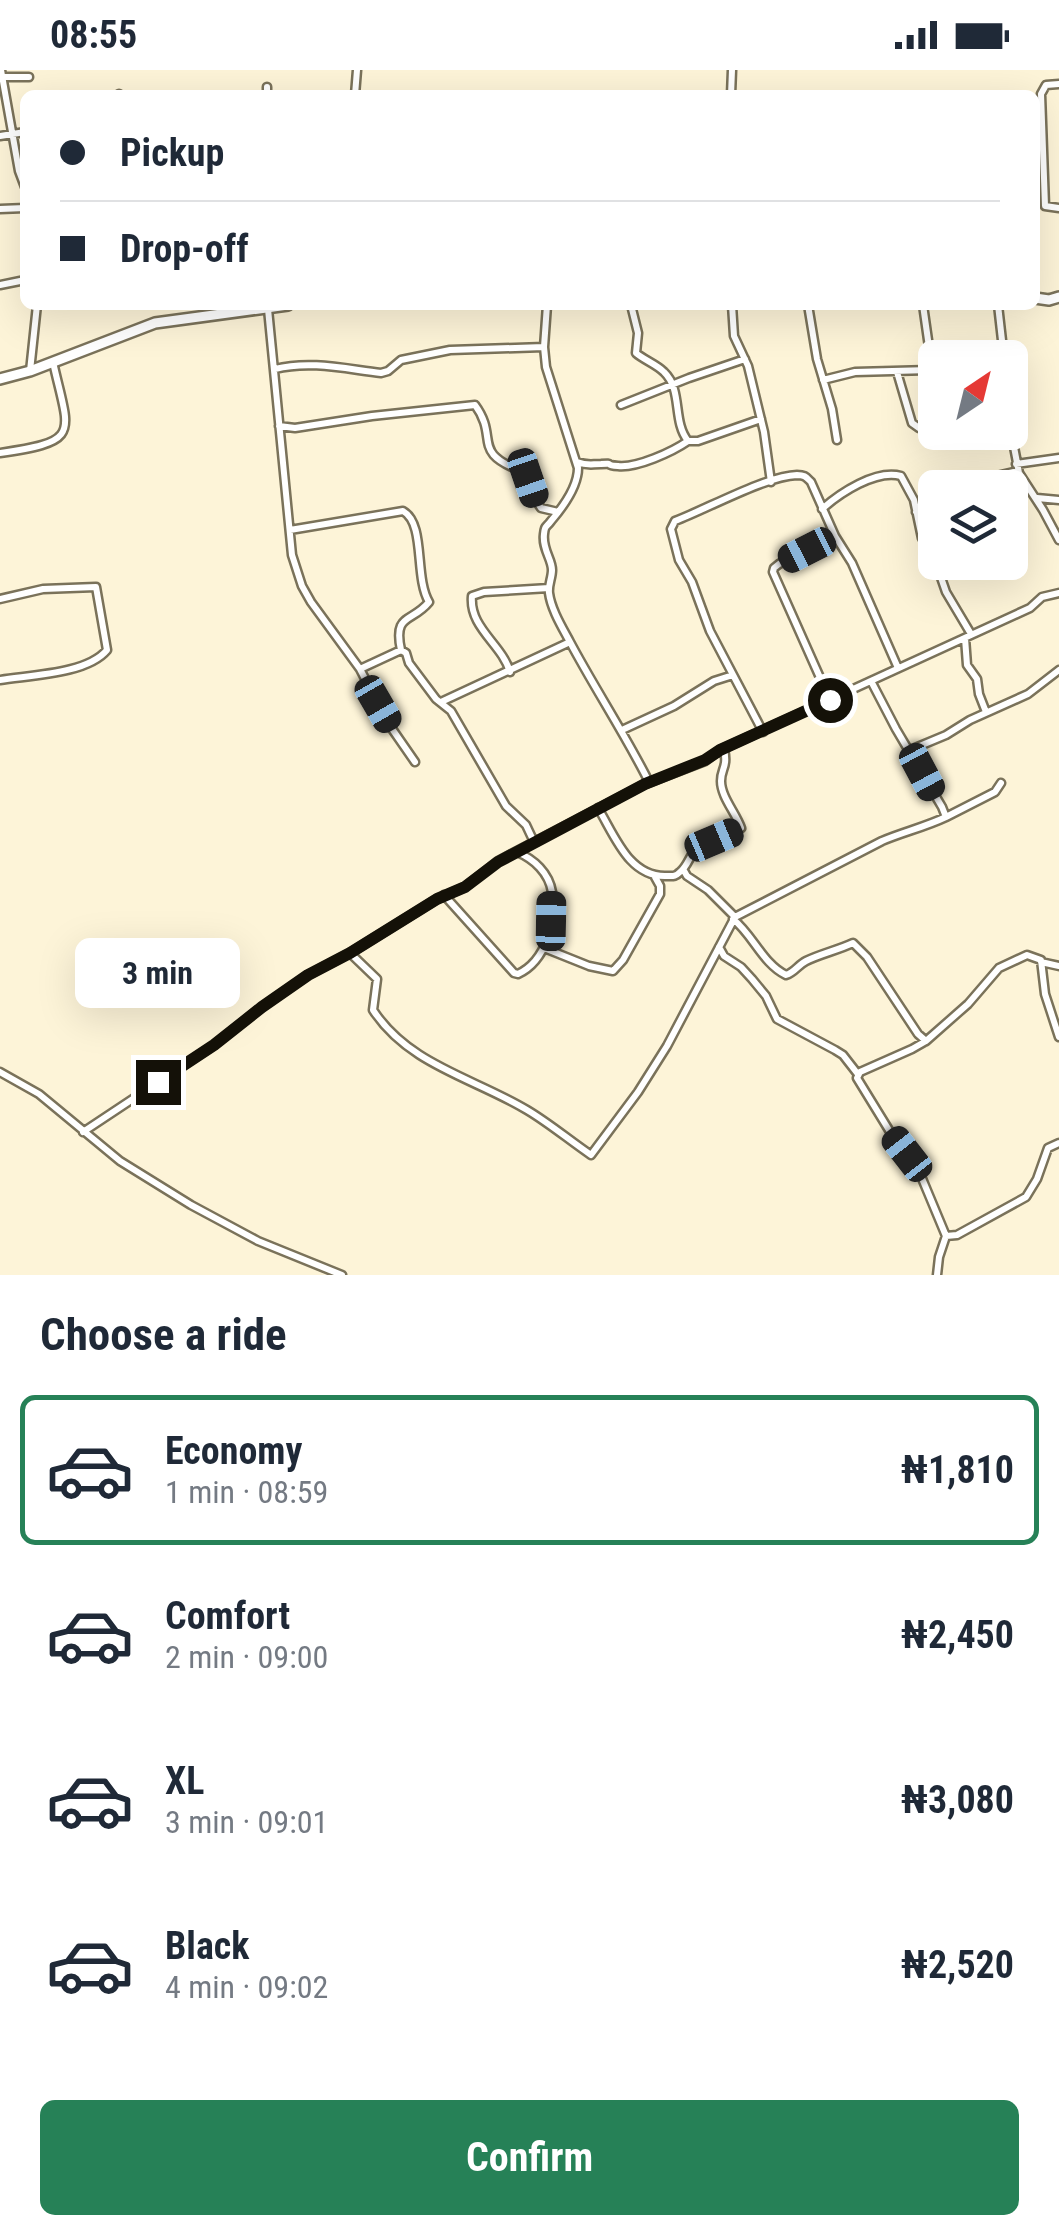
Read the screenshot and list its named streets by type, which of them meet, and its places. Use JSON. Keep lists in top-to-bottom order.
{
  "north": "top right",
  "page": {
    "status": "08:55",
    "banner": ["Pickup", "Drop-off"],
    "bubble": "3 min",
    "heading": "Choose a ride",
    "list": [
      {
        "name": "Economy",
        "note": "1 min · 08:59",
        "value": "₦1,810"
      },
      {
        "name": "Comfort",
        "note": "2 min · 09:00",
        "value": "₦2,450"
      },
      {
        "name": "XL",
        "note": "3 min · 09:01",
        "value": "₦3,080"
      },
      {
        "name": "Black",
        "note": "4 min · 09:02",
        "value": "₦2,520"
      }
    ],
    "buttons": "Confirm"
  }
}
